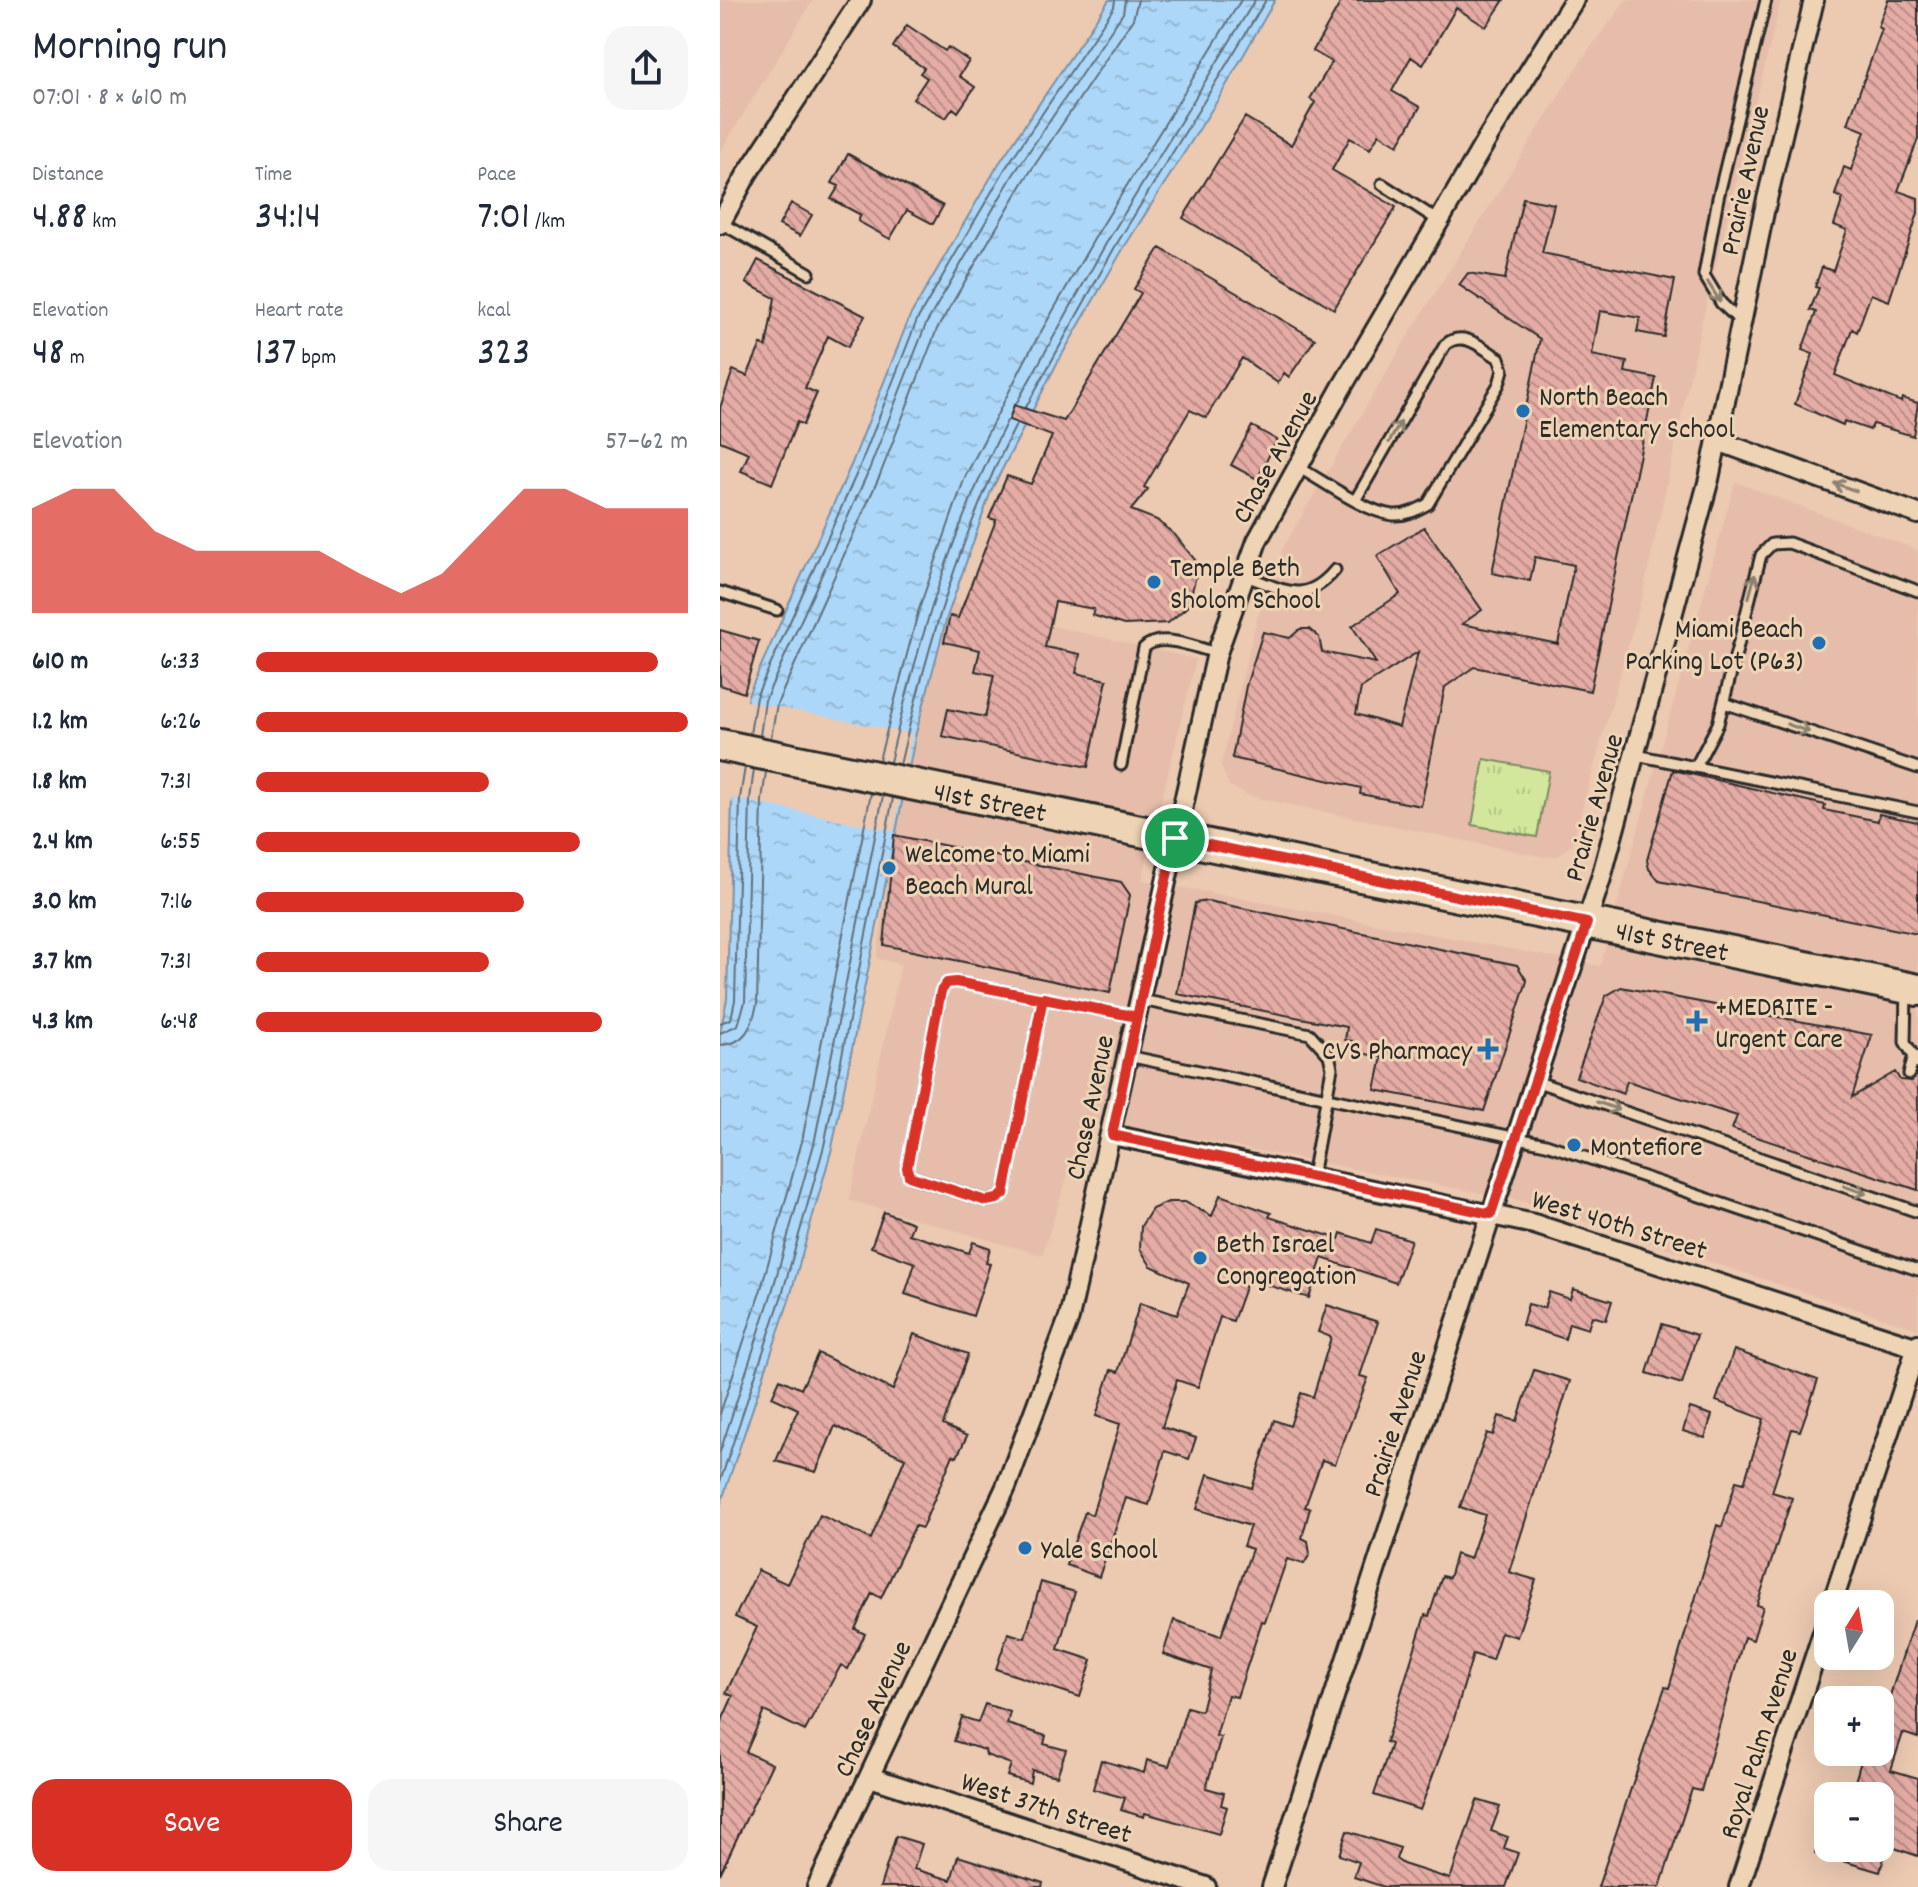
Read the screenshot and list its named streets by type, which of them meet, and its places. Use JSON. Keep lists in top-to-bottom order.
{
  "streets": {
    "main road": ["41st Street"],
    "street": [
      "Prairie Avenue",
      "Chase Avenue",
      "West 40th Street",
      "Royal Palm Avenue",
      "West 37th Street"
    ]
  },
  "crossings": [
    ["Prairie Avenue", "41st Street"],
    ["Prairie Avenue", "West 40th Street"],
    ["Chase Avenue", "41st Street"],
    ["Chase Avenue", "West 40th Street"],
    ["Chase Avenue", "West 37th Street"]
  ],
  "places": {
    "other": [
      "North Beach Elementary School",
      "Temple Beth Sholom School",
      "Miami Beach Parking Lot (P63)",
      "Welcome to Miami Beach Mural",
      "Montefiore",
      "Beth Israel Congregation",
      "Yale School"
    ],
    "health": ["+MEDRITE - Urgent Care", "CVS Pharmacy"]
  },
  "north": "top",
  "page": {
    "heading": ["Morning run", "07:01 · 8 × 610 m"],
    "stats": [
      ["Distance", "4.88 km"],
      ["Time", "34:14"],
      ["Pace", "7:01 /km"],
      ["Elevation", "48 m"],
      ["Heart rate", "137 bpm"],
      ["kcal", "323"]
    ],
    "chart": ["Elevation", "57–62 m"],
    "list": [
      {
        "name": "610 m",
        "note": "6:33"
      },
      {
        "name": "1.2 km",
        "note": "6:26"
      },
      {
        "name": "1.8 km",
        "note": "7:31"
      },
      {
        "name": "2.4 km",
        "note": "6:55"
      },
      {
        "name": "3.0 km",
        "note": "7:16"
      },
      {
        "name": "3.7 km",
        "note": "7:31"
      },
      {
        "name": "4.3 km",
        "note": "6:48"
      }
    ],
    "map_buttons": ["+", "−"],
    "buttons": ["Save", "Share"]
  }
}
